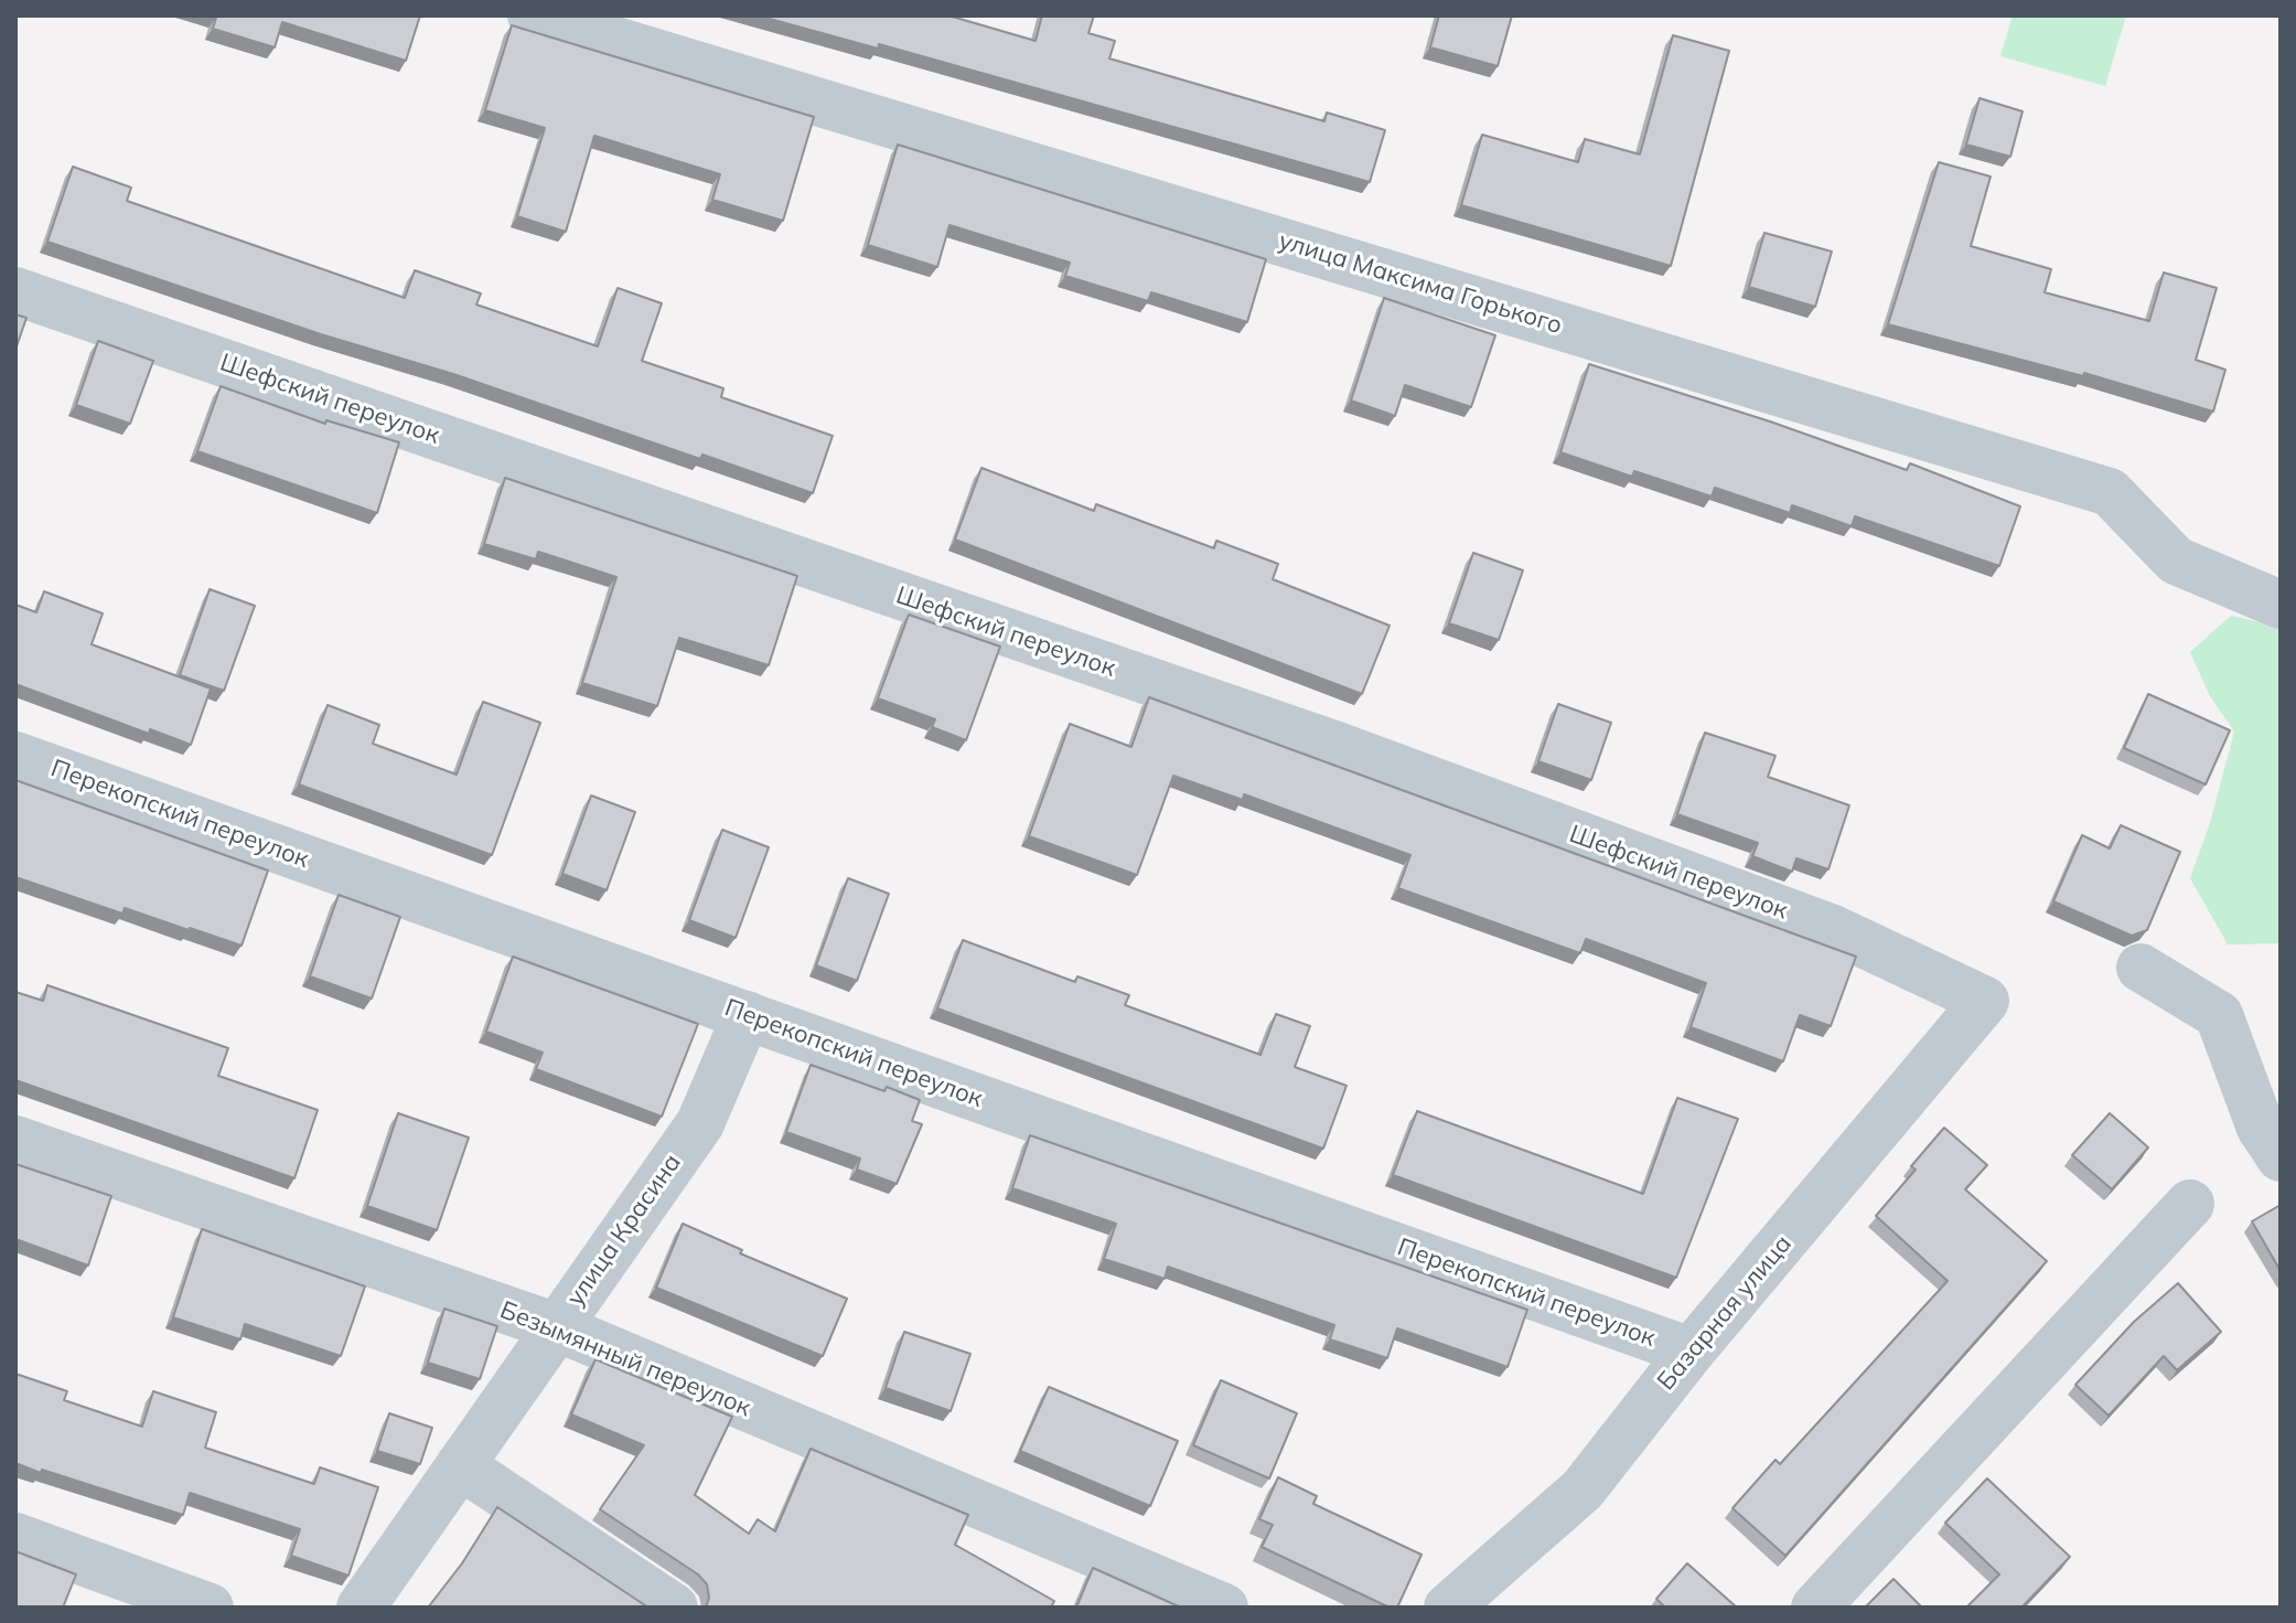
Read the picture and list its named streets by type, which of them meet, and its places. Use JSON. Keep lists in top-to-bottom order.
{
  "streets": {
    "street": [
      "улица Максима Горького",
      "Шефский переулок",
      "Перекопский переулок",
      "улица Красина",
      "Базарная улица",
      "Безымянный переулок"
    ]
  },
  "crossings": [
    ["Шефский переулок", "Базарная улица"],
    ["Перекопский переулок", "улица Красина"],
    ["Перекопский переулок", "Базарная улица"],
    ["улица Красина", "Безымянный переулок"]
  ]
}
